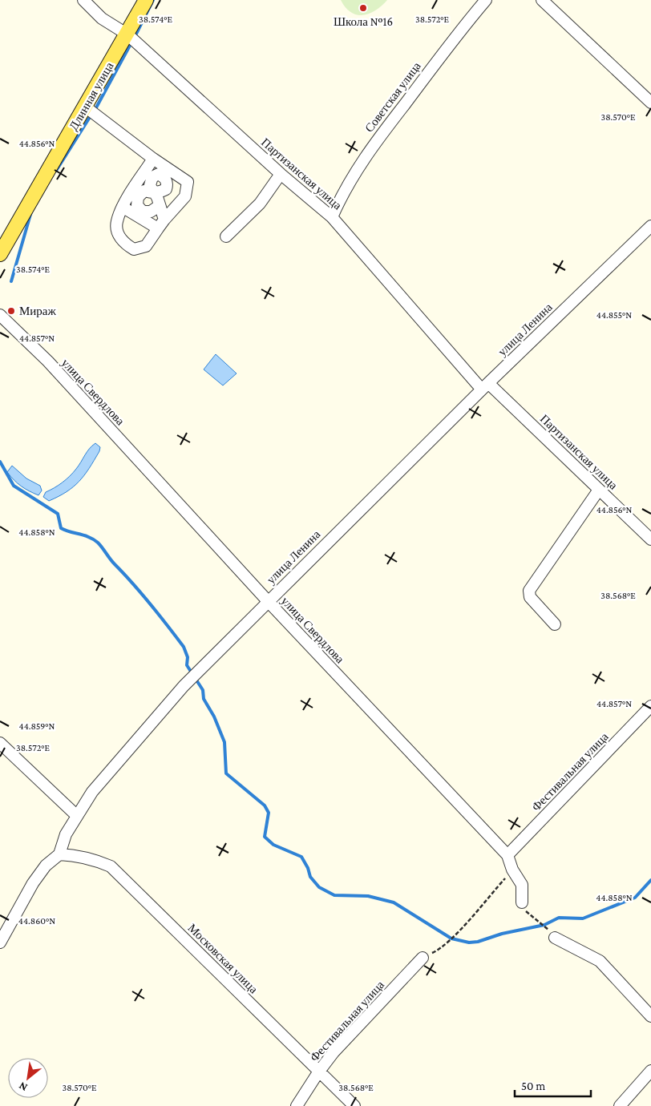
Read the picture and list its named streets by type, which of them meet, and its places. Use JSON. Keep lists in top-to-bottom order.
{
  "streets": {
    "main road": ["Длинная улица"],
    "street": [
      "Советская улица",
      "Партизанская улица",
      "улица Ленина",
      "улица Свердлова",
      "Фестивальная улица",
      "Московская улица"
    ]
  },
  "crossings": [
    ["Длинная улица", "Партизанская улица"],
    ["Советская улица", "Партизанская улица"],
    ["Партизанская улица", "улица Ленина"],
    ["улица Ленина", "улица Свердлова"],
    ["улица Ленина", "Московская улица"],
    ["улица Свердлова", "Фестивальная улица"],
    ["Фестивальная улица", "Московская улица"]
  ],
  "places": ["Школа №16", "Мираж"],
  "scale_bar": "50 m",
  "north": "bottom left",
  "coordinates": [
    "38.572°E",
    "38.574°E",
    "38.570°E",
    "44.856°N",
    "44.855°N",
    "44.857°N",
    "44.858°N",
    "38.568°E",
    "44.859°N",
    "44.860°N"
  ]
}
